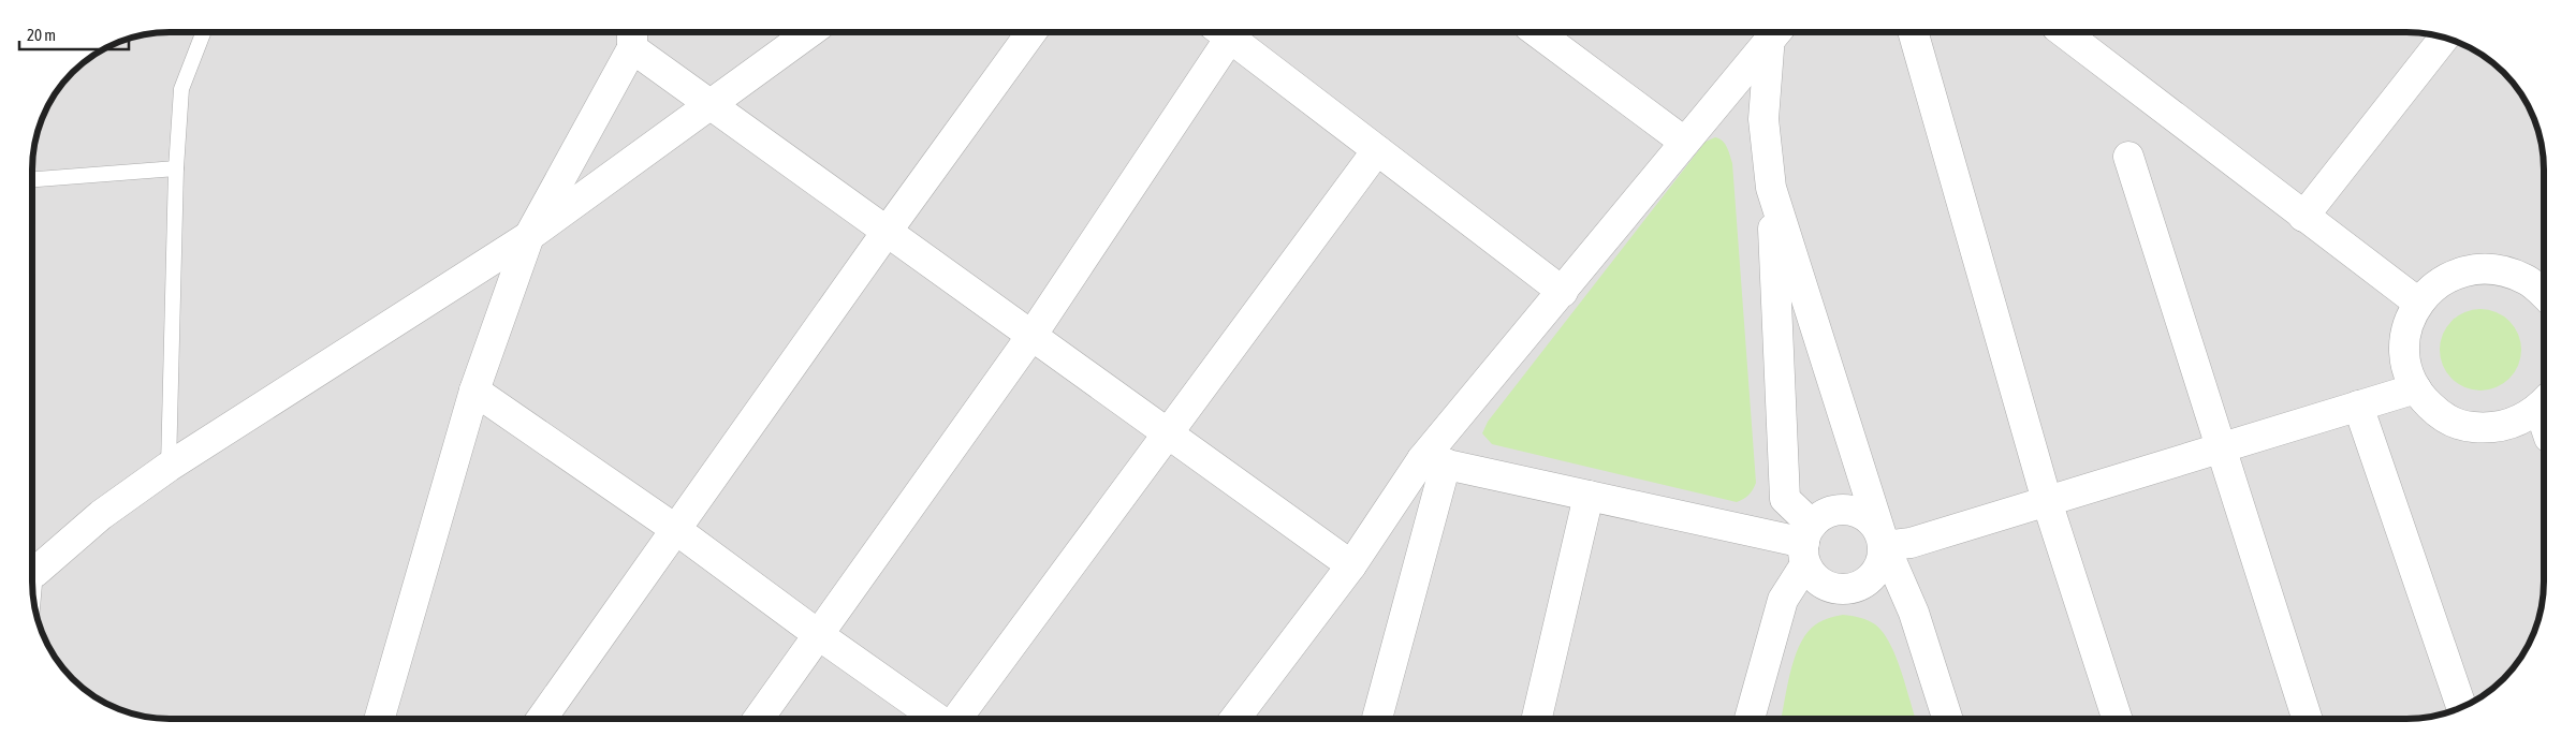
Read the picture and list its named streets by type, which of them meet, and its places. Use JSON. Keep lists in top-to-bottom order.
{
  "scale_bar": "20 m"
}
